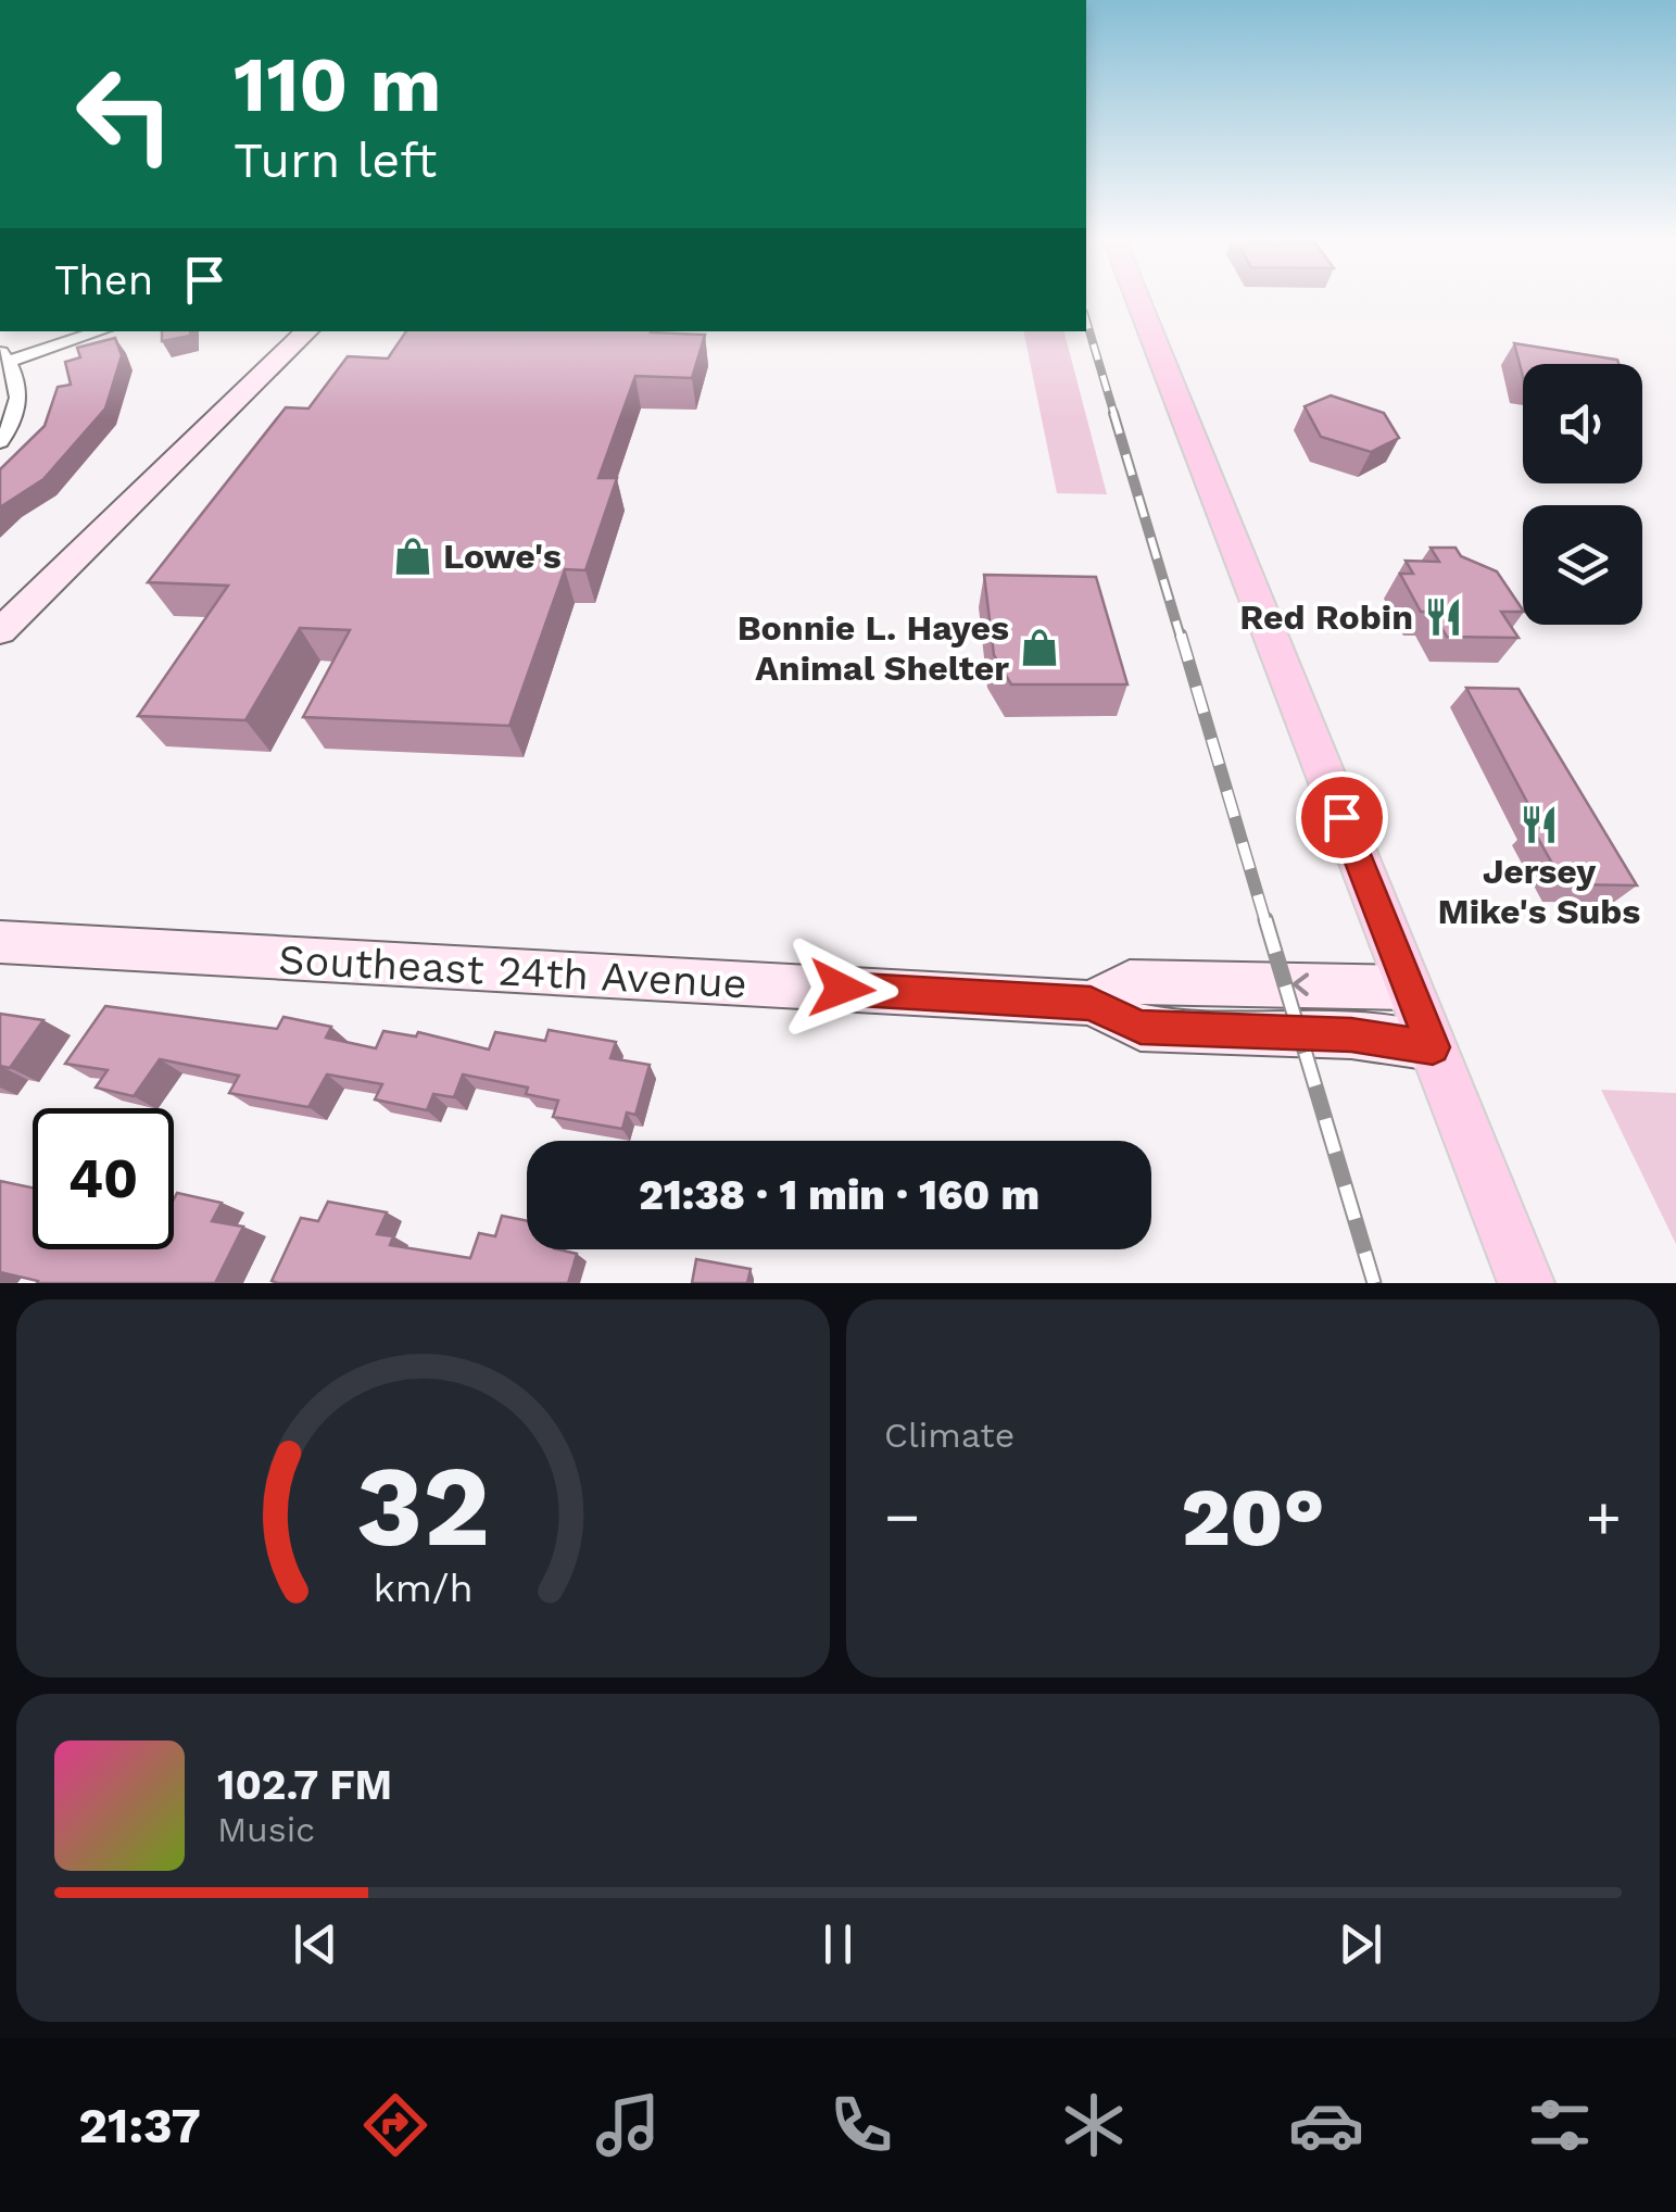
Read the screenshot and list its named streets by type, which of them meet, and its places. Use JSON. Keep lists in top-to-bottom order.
{
  "streets": {
    "street": ["Southeast 24th Avenue"]
  },
  "places": {
    "shop": ["Lowe's", "Bonnie L. Hayes Animal Shelter"],
    "restaurant": ["Red Robin", "Jersey Mike's Subs"]
  },
  "page": {
    "turn": ["110 m", "Turn left"],
    "then": "Then",
    "limit": "40",
    "trip": "21:38 · 1 min · 160 m",
    "tile": "Climate",
    "heat": ["−", "20°", "+"],
    "song": ["102.7 FM", "Music"],
    "tabs": "21:37",
    "gauge": ["32", "km/h"]
  }
}
